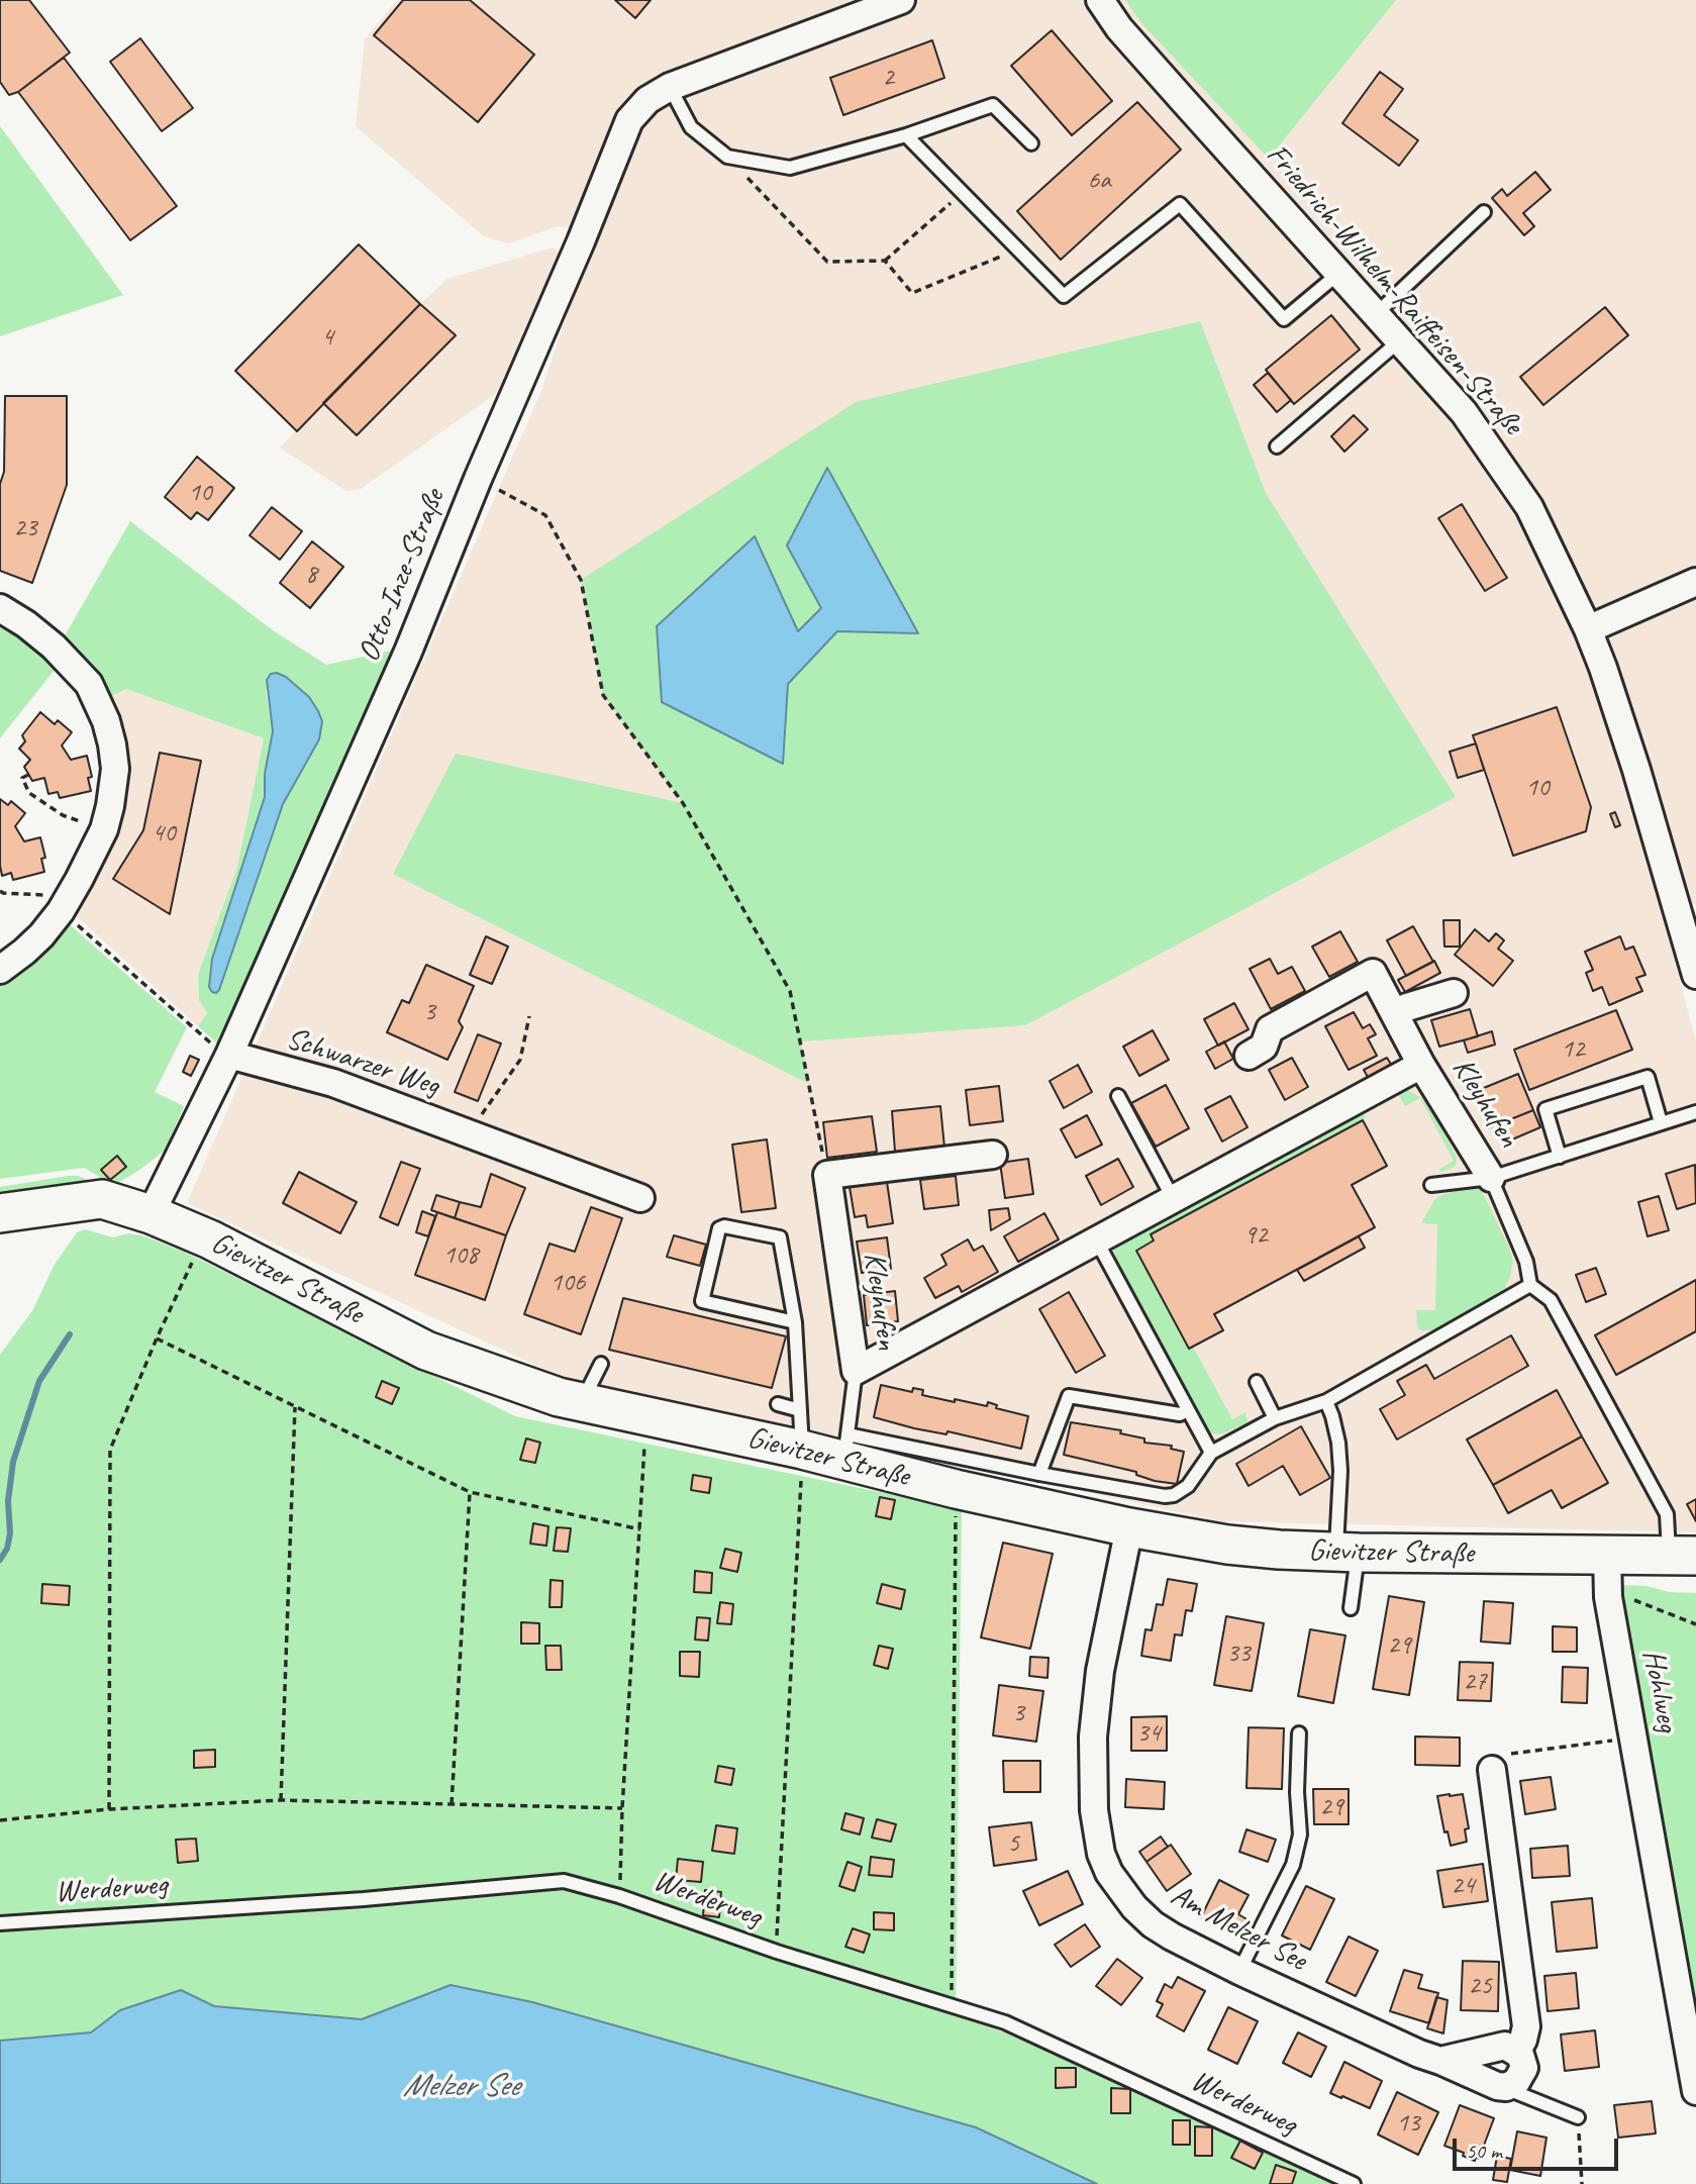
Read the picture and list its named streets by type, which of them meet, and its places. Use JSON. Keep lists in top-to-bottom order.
{
  "streets": {
    "main road": ["Gievitzer Straße"],
    "street": [
      "Friedrich-Wilhelm-Raiffeisen-Straße",
      "Otto-Inze-Straße",
      "Schwarzer Weg",
      "Kleyhufen",
      "Hohlweg",
      "Am Melzer See"
    ],
    "lane": ["Werderweg"]
  },
  "crossings": [
    ["Otto-Inze-Straße", "Schwarzer Weg"],
    ["Gievitzer Straße", "Hohlweg"],
    ["Gievitzer Straße", "Am Melzer See"]
  ],
  "water": ["Melzer See"],
  "house_numbers": [
    "2",
    "6a",
    "4",
    "10",
    "23",
    "8",
    "10",
    "40",
    "3",
    "12",
    "92",
    "108",
    "106",
    "29",
    "33",
    "27",
    "3",
    "34",
    "29",
    "5",
    "24",
    "25",
    "13"
  ],
  "scale_bar": "50 m"
}
